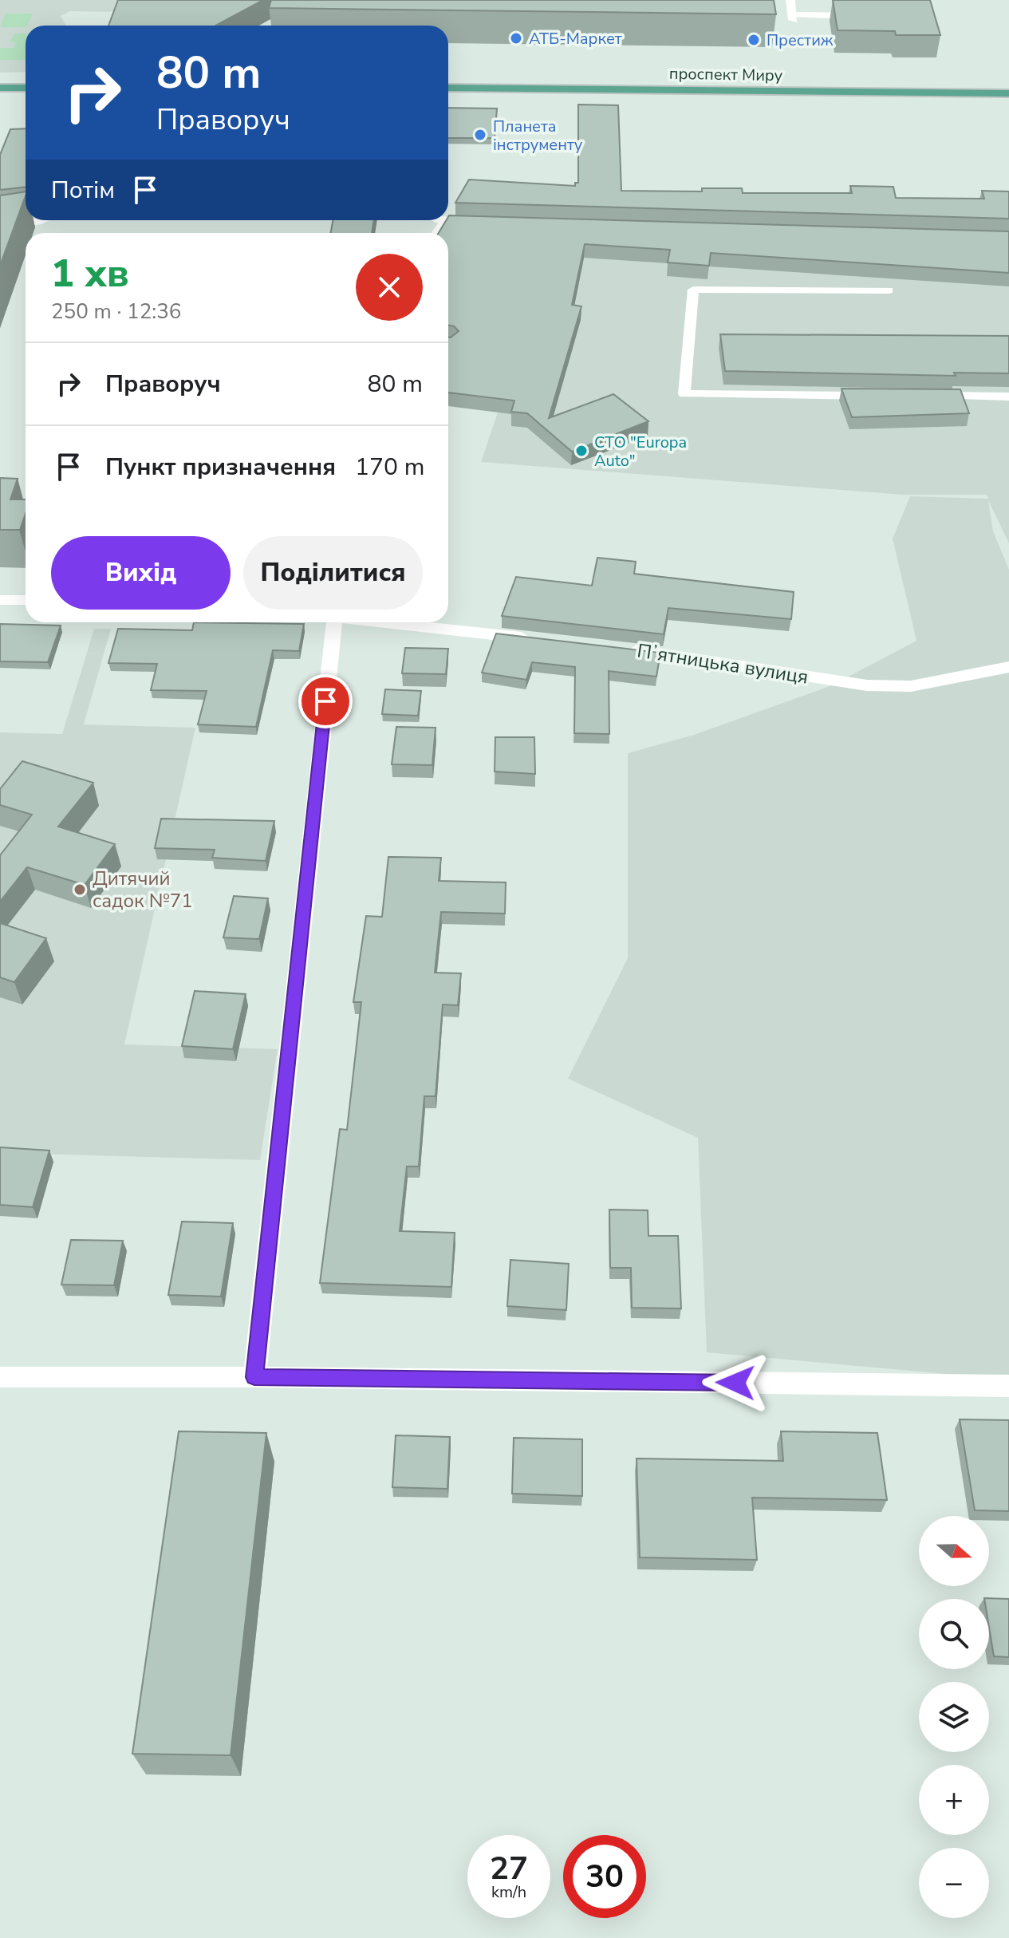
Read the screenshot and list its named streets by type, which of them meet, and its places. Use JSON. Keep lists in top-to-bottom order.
{
  "streets": {
    "main road": ["проспект Миру"],
    "street": ["Пʼятницька вулиця"]
  },
  "places": [
    "АТБ-Маркет",
    "Престиж",
    "Планета інструменту",
    "СТО \"Europa Auto\"",
    "Дитячий садок №71"
  ],
  "north": "right",
  "page": {
    "turn": ["80 m", "Праворуч"],
    "then": "Потім",
    "heading": ["1 хв", "250 m · 12:36"],
    "list": [
      {
        "name": "Праворуч",
        "value": "80 m"
      },
      {
        "name": "Пункт призначення",
        "value": "170 m"
      }
    ],
    "buttons": ["Вихід", "Поділитися"],
    "map_buttons": ["+", "−"],
    "speed": "27 km/h",
    "limit": "30"
  }
}
